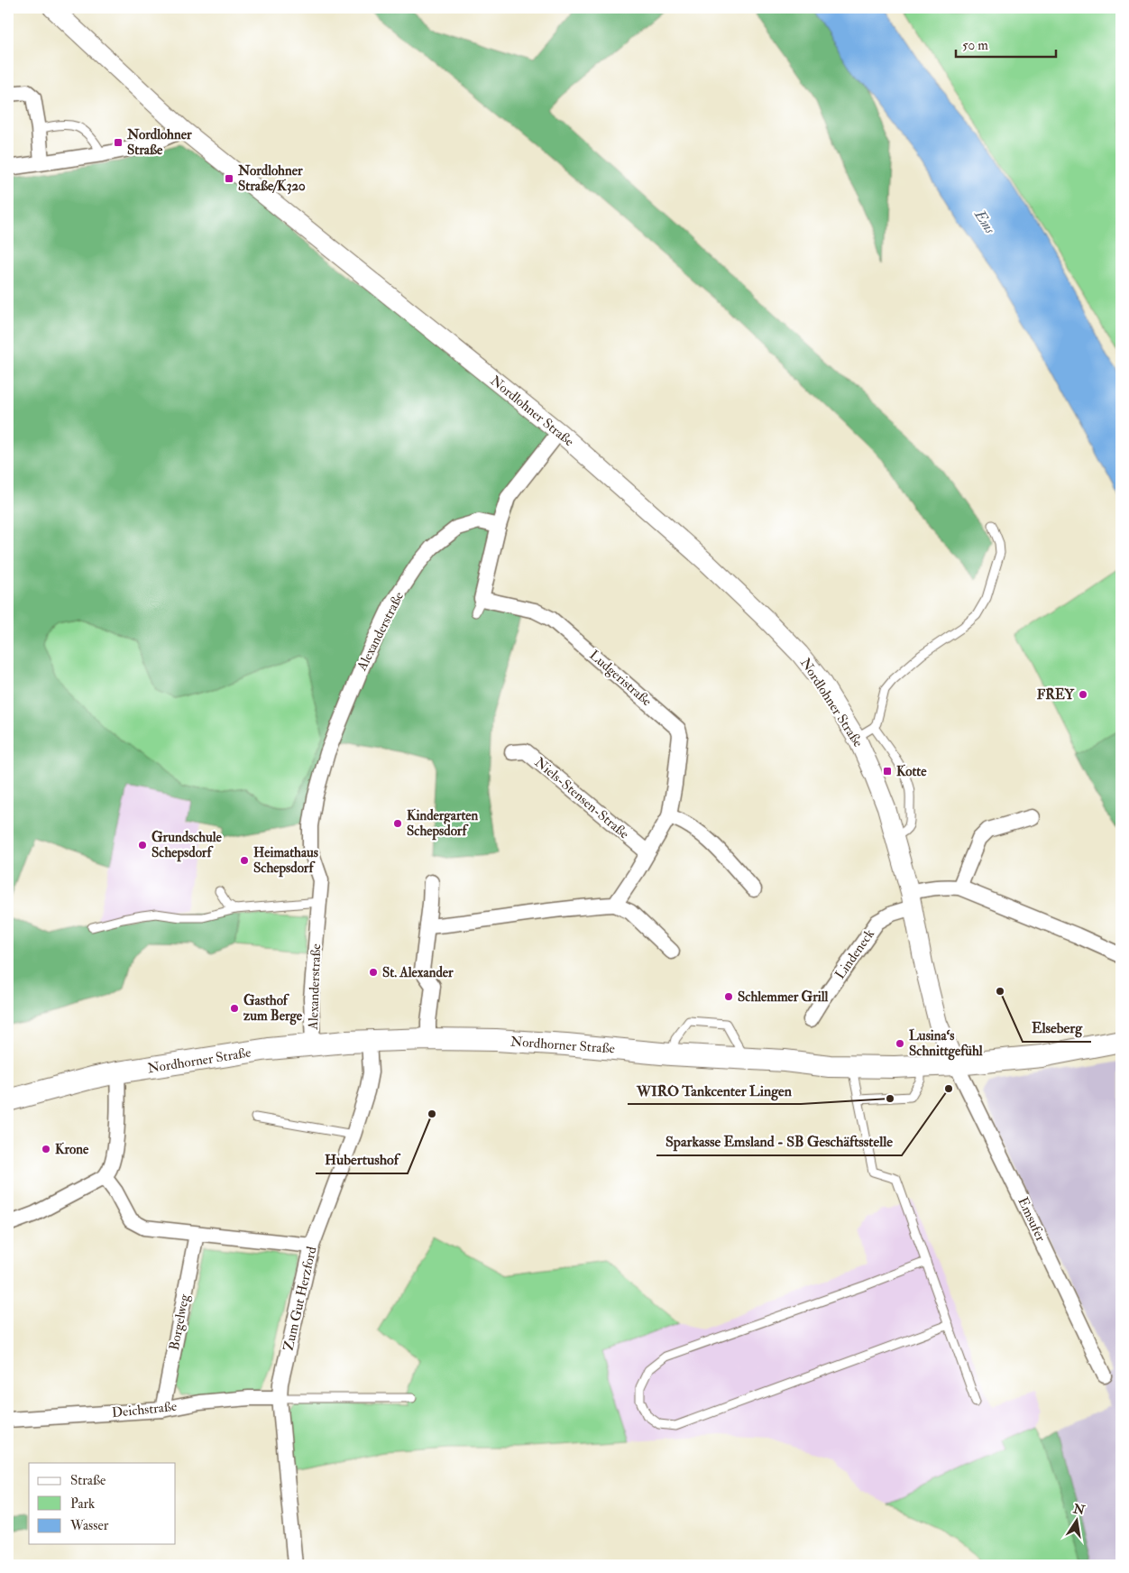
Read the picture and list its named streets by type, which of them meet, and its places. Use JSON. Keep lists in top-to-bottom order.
{
  "streets": {
    "main road": ["Nordhorner Straße"],
    "street": [
      "Nordlohner Straße",
      "Alexanderstraße",
      "Ludgeristraße",
      "Niels-Stensen-Straße",
      "Lindeneck",
      "Emsufer",
      "Zum Gut Herzford",
      "Borgelweg",
      "Deichstraße"
    ]
  },
  "crossings": [
    ["Nordlohner Straße", "Lindeneck"],
    ["Nordlohner Straße", "Nordhorner Straße"],
    ["Nordlohner Straße", "Emsufer"],
    ["Alexanderstraße", "Nordhorner Straße"],
    ["Ludgeristraße", "Niels-Stensen-Straße"],
    ["Nordhorner Straße", "Emsufer"],
    ["Nordhorner Straße", "Zum Gut Herzford"],
    ["Zum Gut Herzford", "Deichstraße"],
    ["Borgelweg", "Deichstraße"]
  ],
  "water": ["Ems"],
  "places": {
    "transit": ["Nordlohner Straße", "Nordlohner Straße/K320", "Kotte"],
    "other": [
      "FREY",
      "Kindergarten Schepsdorf",
      "Grundschule Schepsdorf",
      "Heimathaus Schepsdorf",
      "St. Alexander",
      "Elseberg",
      "Schlemmer Grill",
      "Gasthof zum Berge",
      "Lusina‘s Schnittgefühl",
      "Sparkasse Emsland - SB Geschäftsstelle",
      "WIRO Tankcenter Lingen",
      "Hubertushof",
      "Krone"
    ]
  },
  "legend": ["Straße", "Park", "Wasser"],
  "scale_bar": "50 m",
  "north": "top"
}
